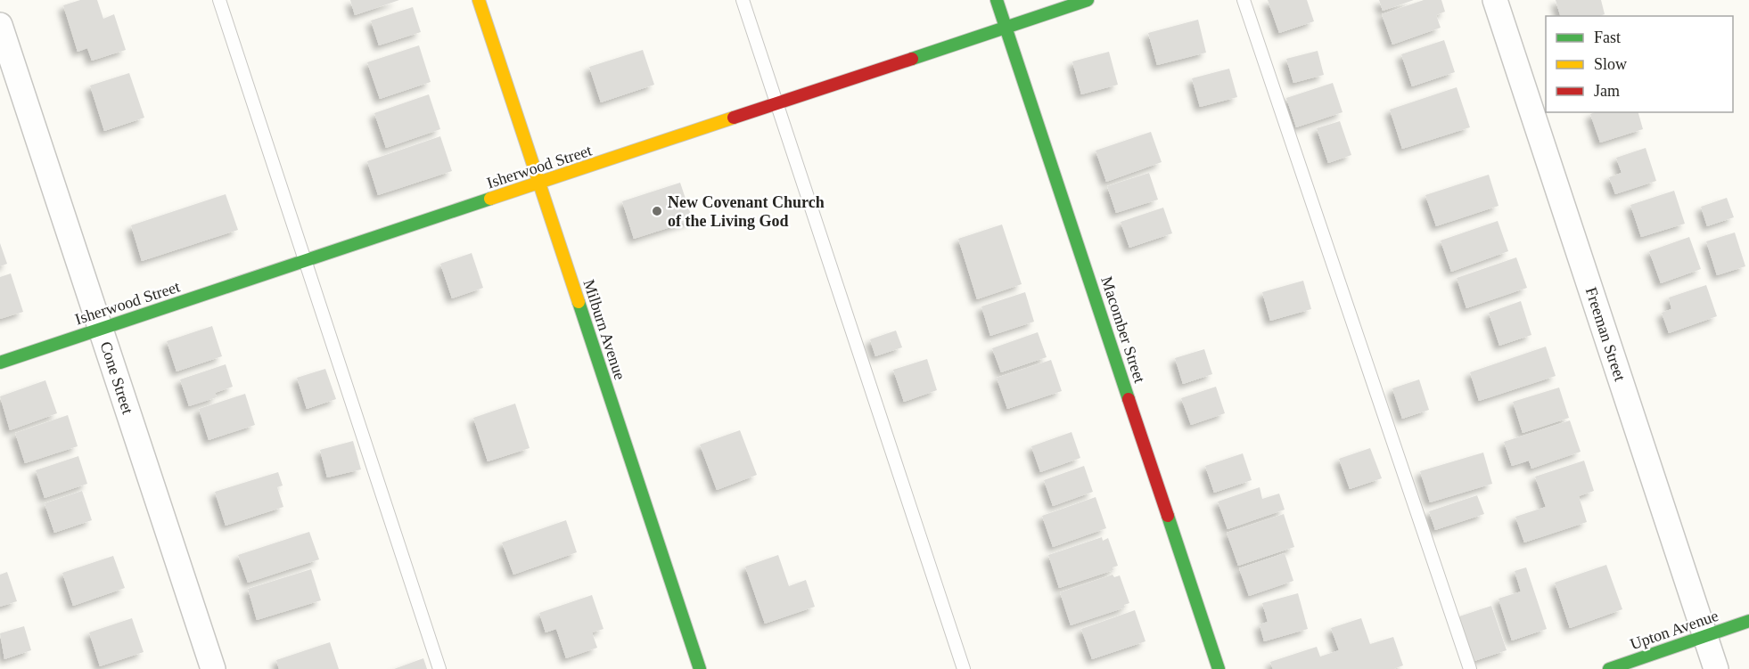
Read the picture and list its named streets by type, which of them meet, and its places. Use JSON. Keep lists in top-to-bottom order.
{
  "streets": {
    "street": [
      "Isherwood Street",
      "Milburn Avenue",
      "Macomber Street",
      "Freeman Street",
      "Cone Street",
      "Upton Avenue"
    ]
  },
  "crossings": [
    ["Isherwood Street", "Milburn Avenue"],
    ["Isherwood Street", "Macomber Street"],
    ["Isherwood Street", "Cone Street"],
    ["Freeman Street", "Upton Avenue"]
  ],
  "places": ["New Covenant Church of the Living God"],
  "legend": ["Fast", "Slow", "Jam"]
}
